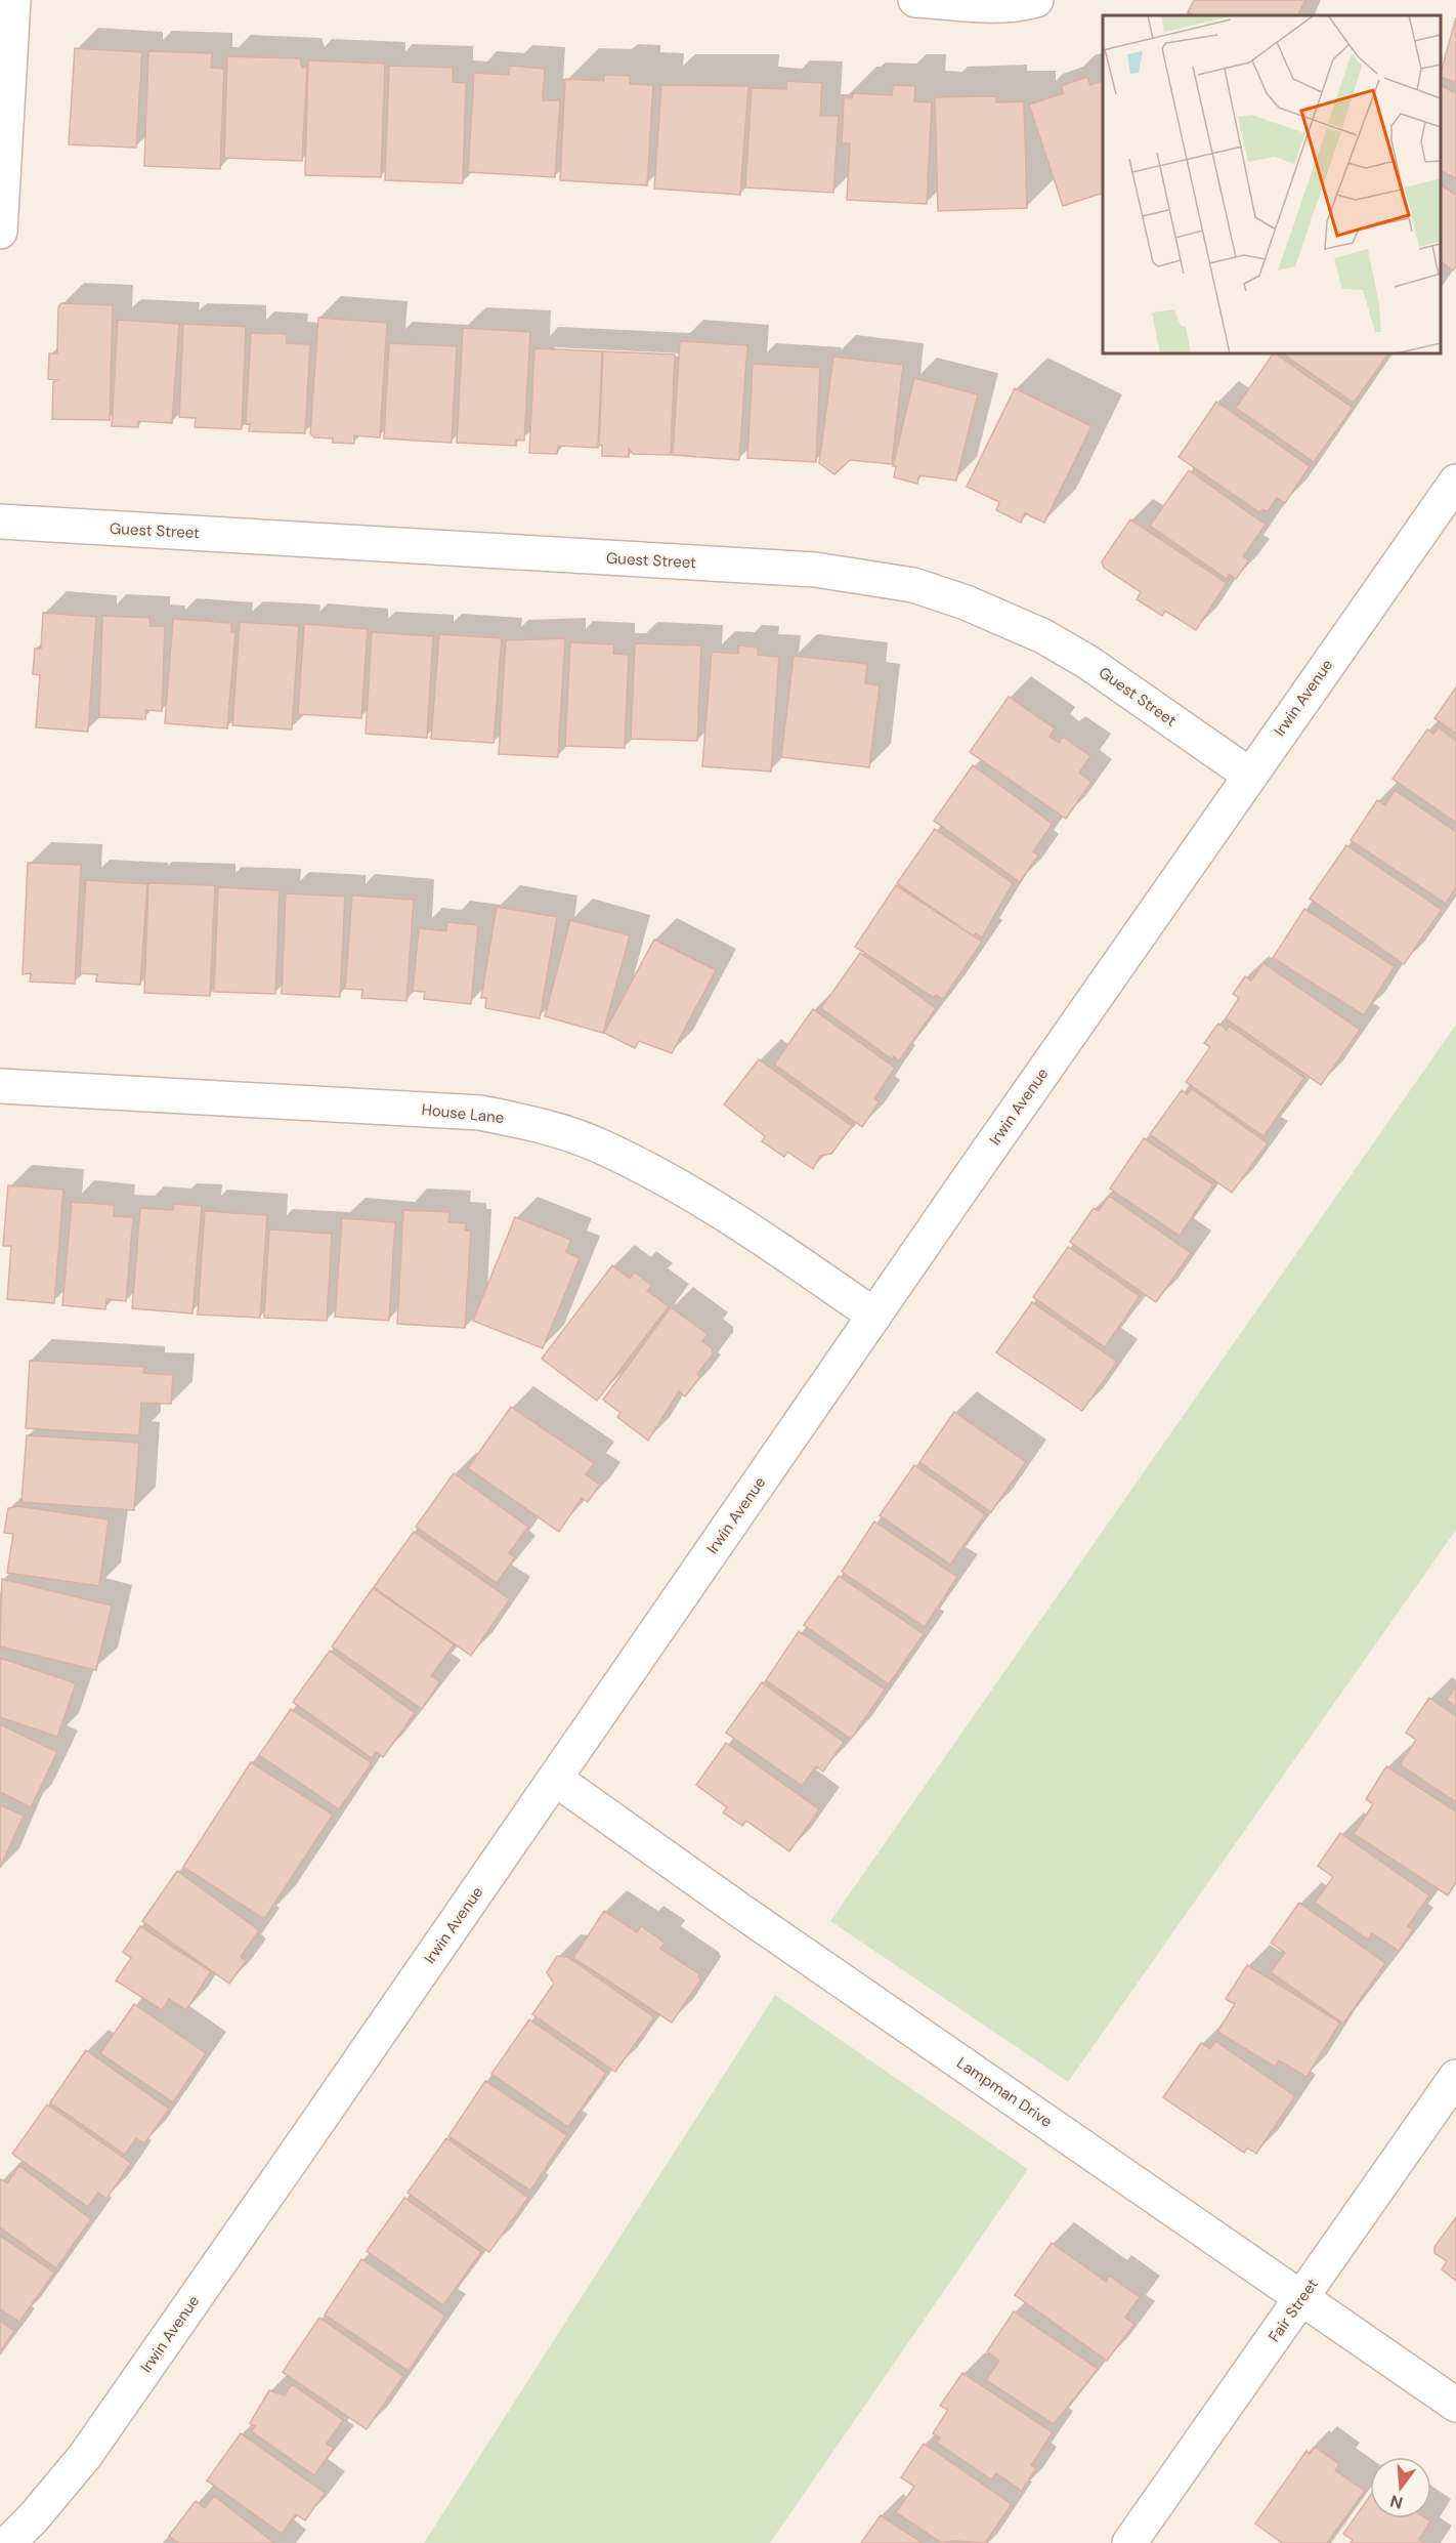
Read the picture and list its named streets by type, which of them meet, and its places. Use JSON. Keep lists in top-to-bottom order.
{
  "streets": {
    "street": [
      "Guest Street",
      "Irwin Avenue",
      "House Lane",
      "Lampman Drive",
      "Fair Street"
    ]
  },
  "crossings": [
    ["Guest Street", "Irwin Avenue"],
    ["Irwin Avenue", "House Lane"],
    ["Irwin Avenue", "Lampman Drive"],
    ["Lampman Drive", "Fair Street"]
  ],
  "north": "bottom"
}
